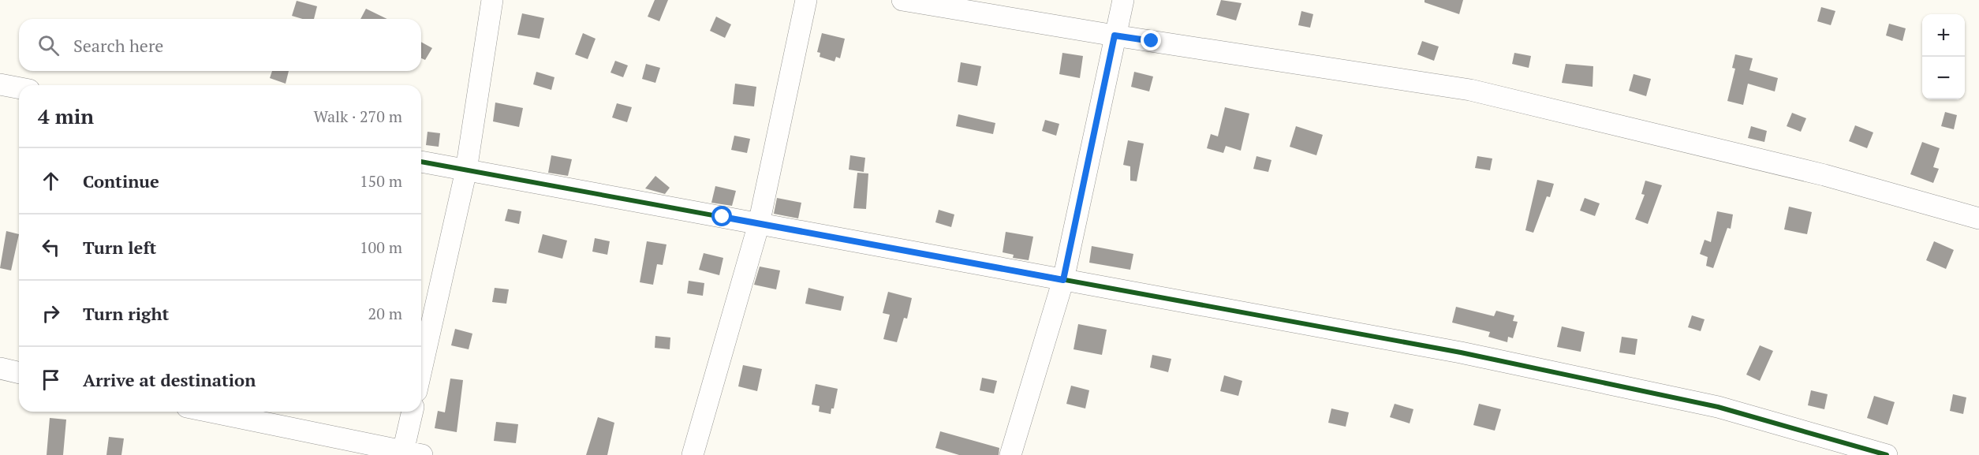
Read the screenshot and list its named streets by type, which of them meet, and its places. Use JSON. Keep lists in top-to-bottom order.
{
  "page": {
    "map_buttons": ["+", "−"],
    "search": "Search here",
    "heading": ["4 min", "Walk · 270 m"],
    "list": [
      ["Continue", "150 m"],
      ["Turn left", "100 m"],
      ["Turn right", "20 m"],
      "Arrive at destination"
    ]
  }
}
